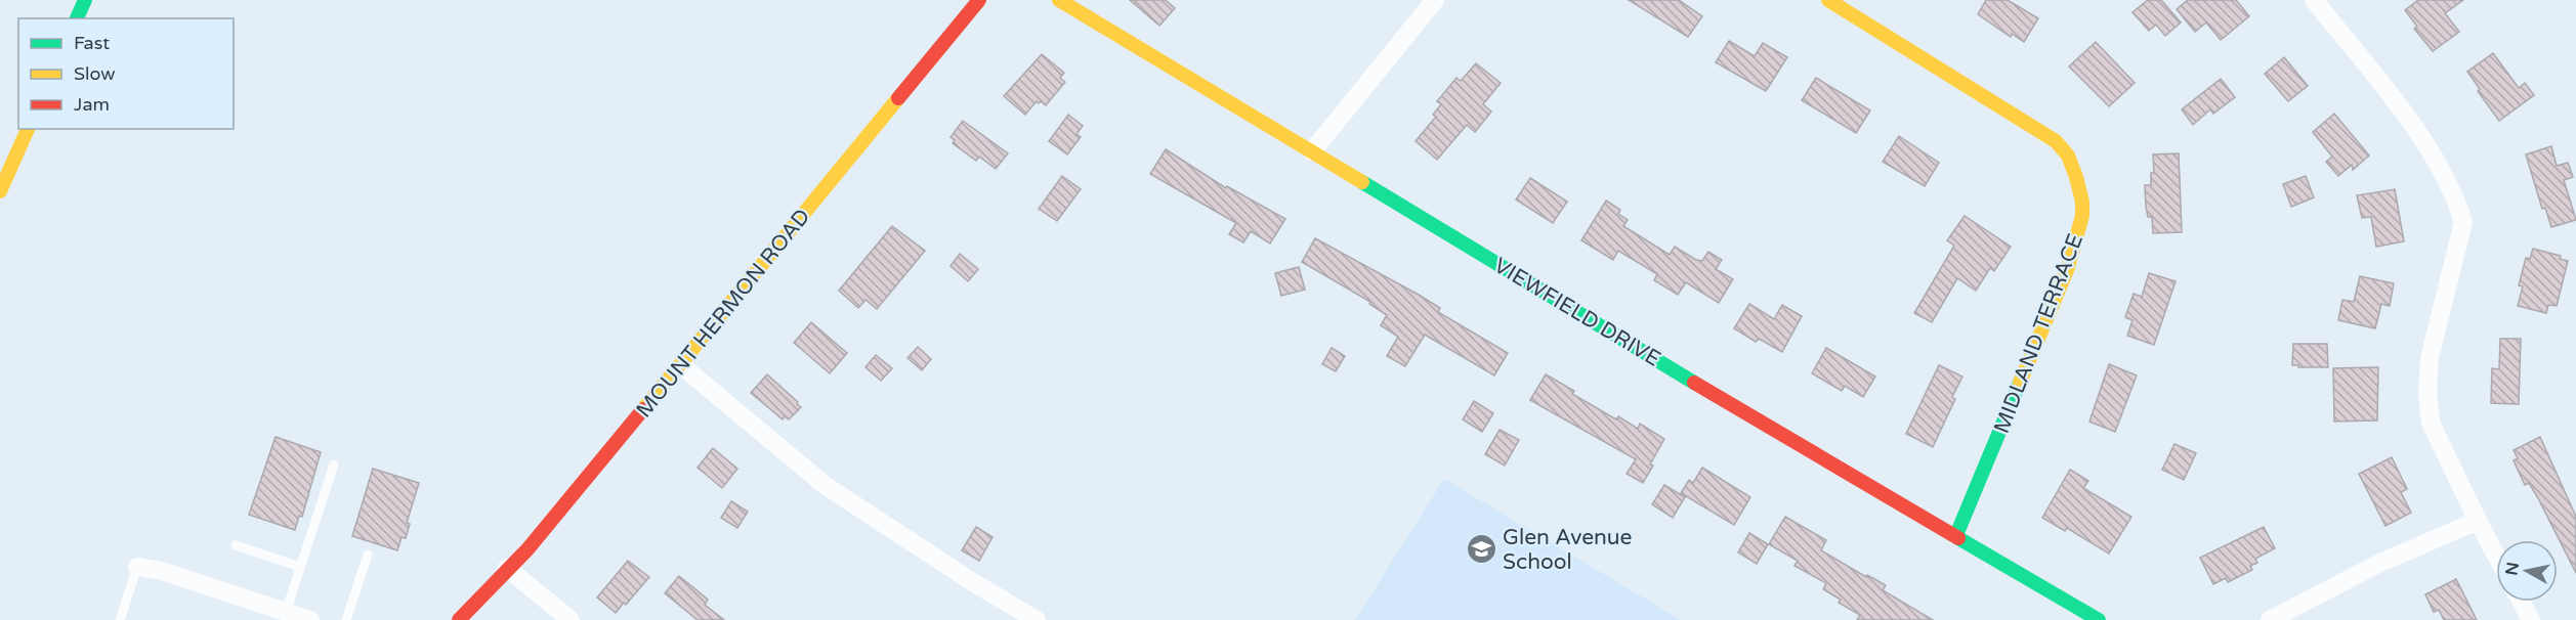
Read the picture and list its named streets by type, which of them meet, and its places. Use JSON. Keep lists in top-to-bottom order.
{
  "streets": {
    "street": ["VIEWFIELD DRIVE", "MOUNT HERMON ROAD", "MIDLAND TERRACE"]
  },
  "crossings": [
    ["VIEWFIELD DRIVE", "MIDLAND TERRACE"]
  ],
  "places": {
    "school or university": ["Glen Avenue School"]
  },
  "legend": ["Fast", "Slow", "Jam"],
  "north": "left"
}
